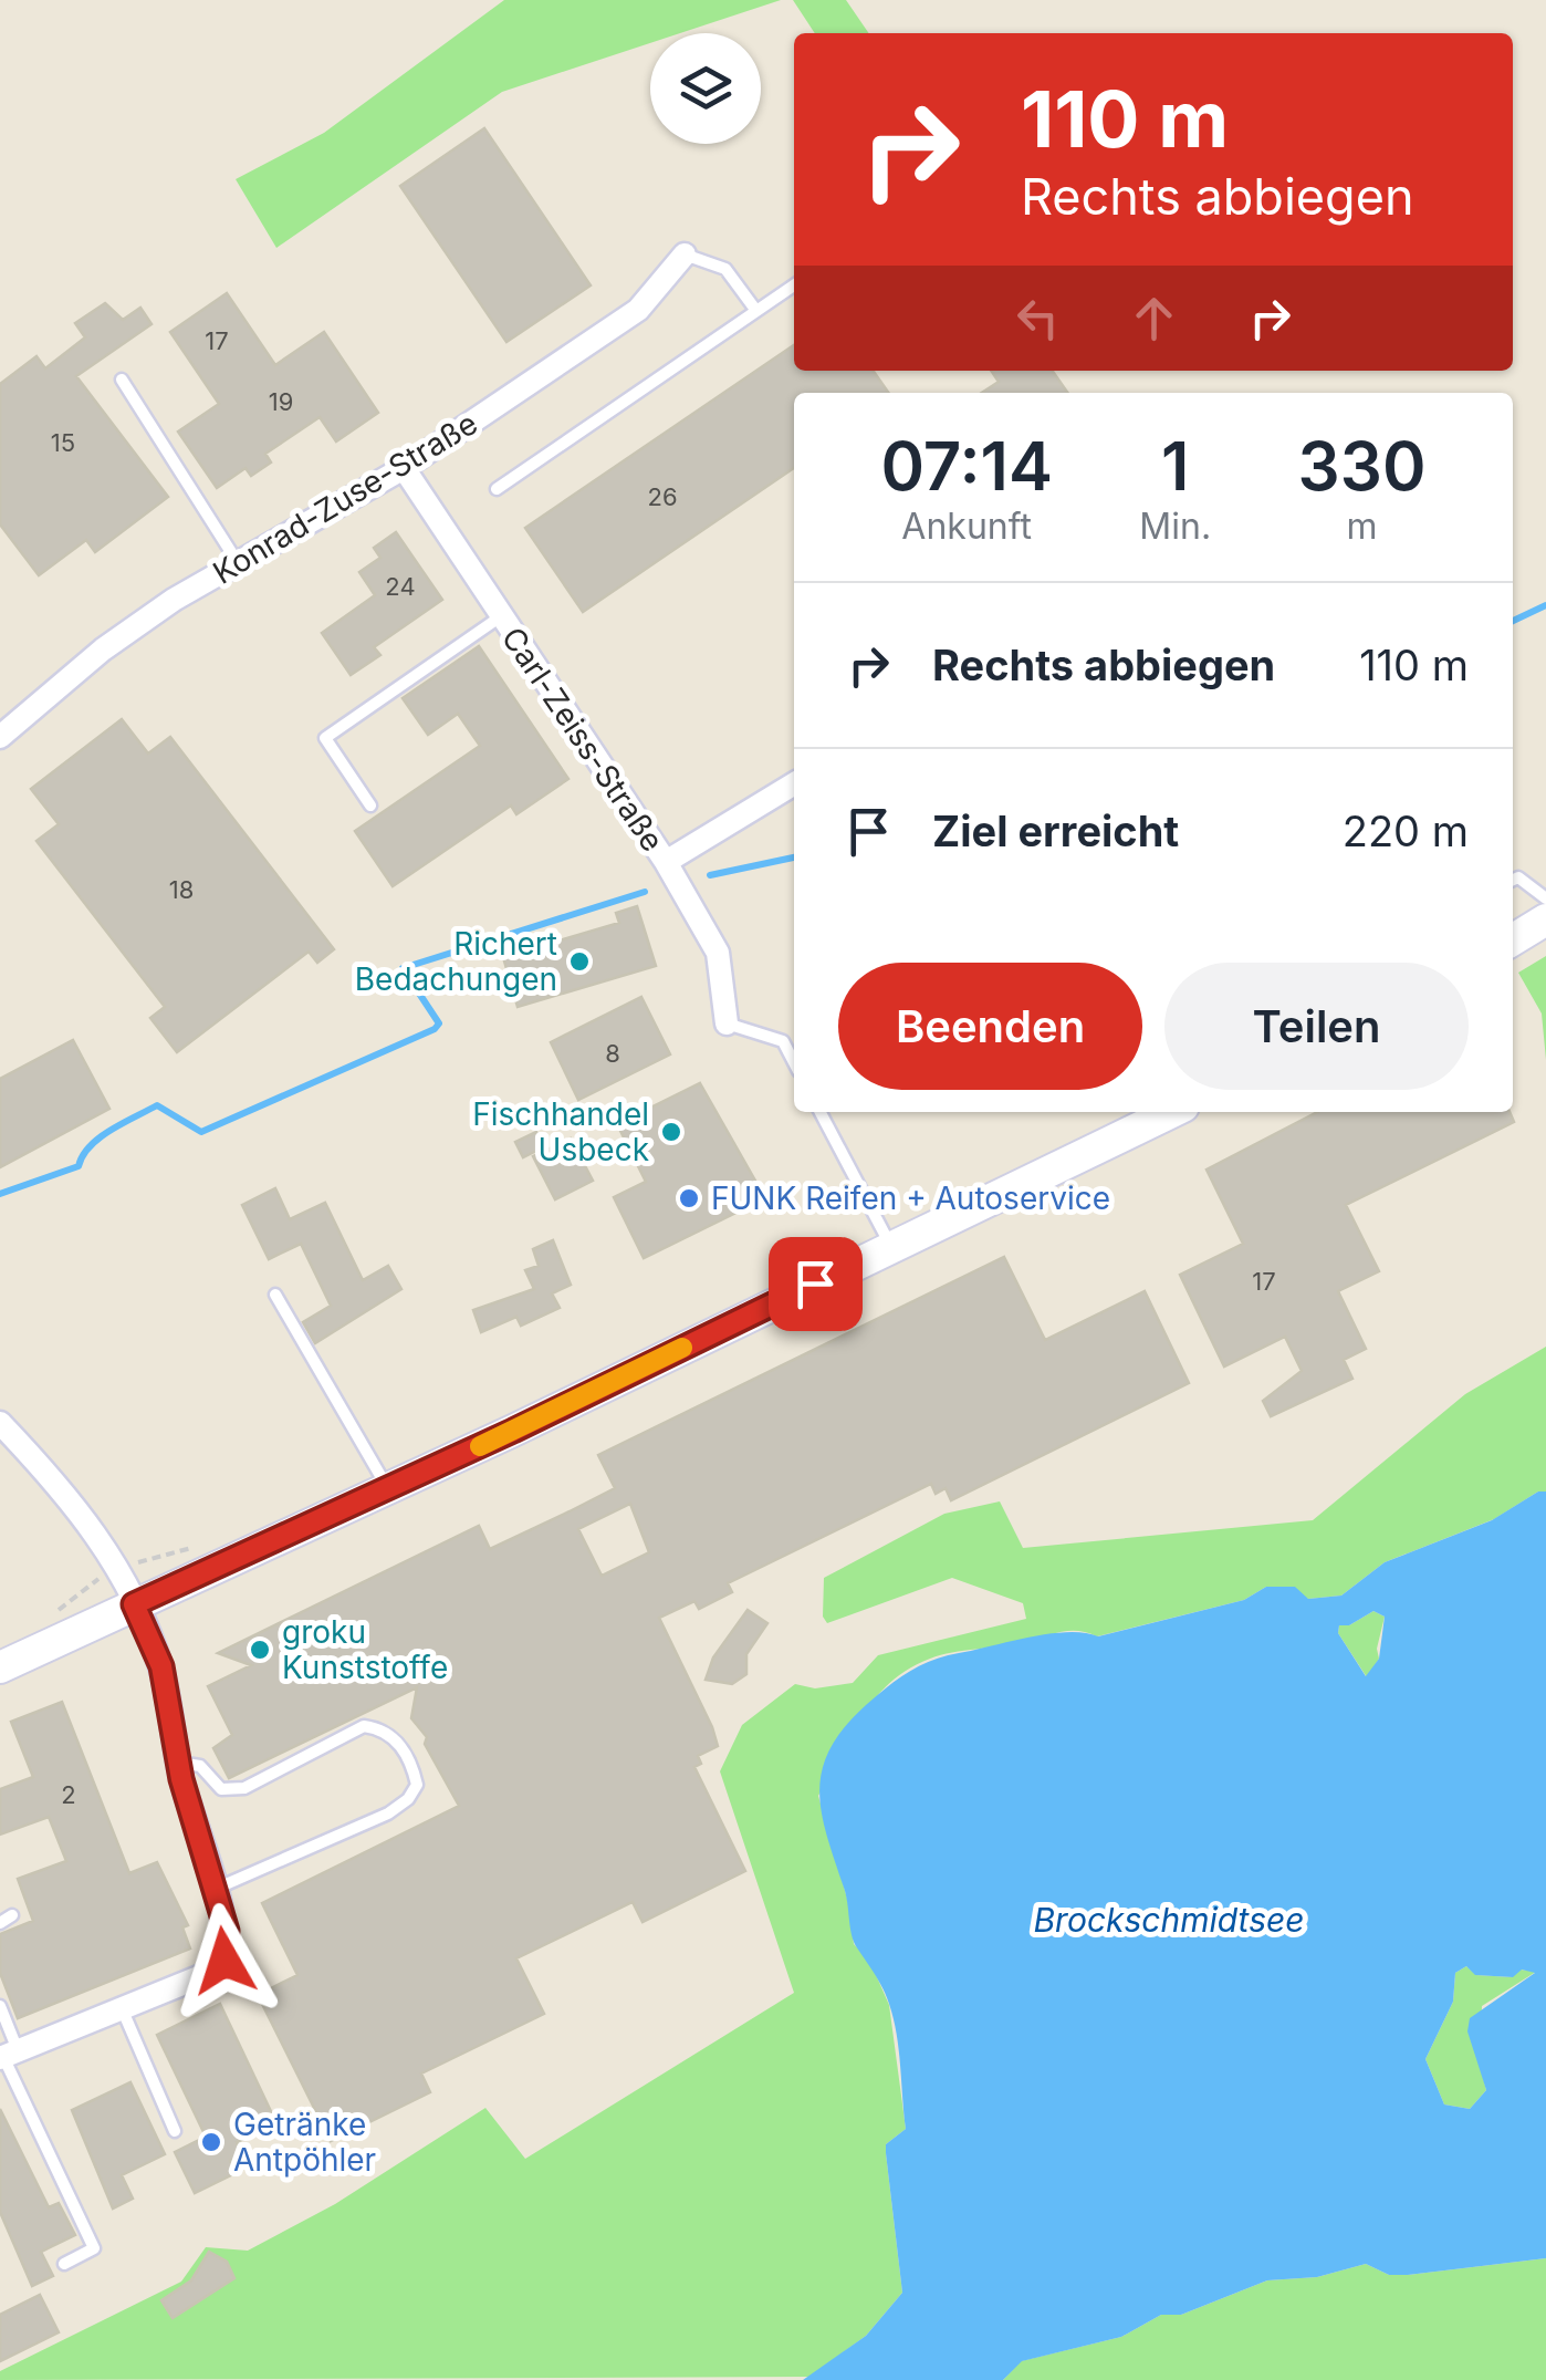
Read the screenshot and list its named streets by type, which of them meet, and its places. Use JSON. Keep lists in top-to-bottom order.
{
  "streets": {
    "street": ["Konrad-Zuse-Straße", "Carl-Zeiss-Straße"]
  },
  "crossings": [
    ["Konrad-Zuse-Straße", "Carl-Zeiss-Straße"]
  ],
  "water": ["Brockschmidtsee"],
  "places": [
    "Richert Bedachungen",
    "Fischhandel Usbeck",
    "FUNK Reifen + Autoservice",
    "groku Kunststoffe",
    "Getränke Antpöhler"
  ],
  "house_numbers": [
    "17",
    "19",
    "15",
    "26",
    "24",
    "18",
    "8",
    "17",
    "2"
  ],
  "page": {
    "turn": ["110 m", "Rechts abbiegen"],
    "eta": [
      "07:14",
      "Ankunft",
      "1",
      "Min.",
      "330",
      "m"
    ],
    "list": [
      {
        "name": "Rechts abbiegen",
        "value": "110 m"
      },
      {
        "name": "Ziel erreicht",
        "value": "220 m"
      }
    ],
    "buttons": ["Beenden", "Teilen"]
  }
}
